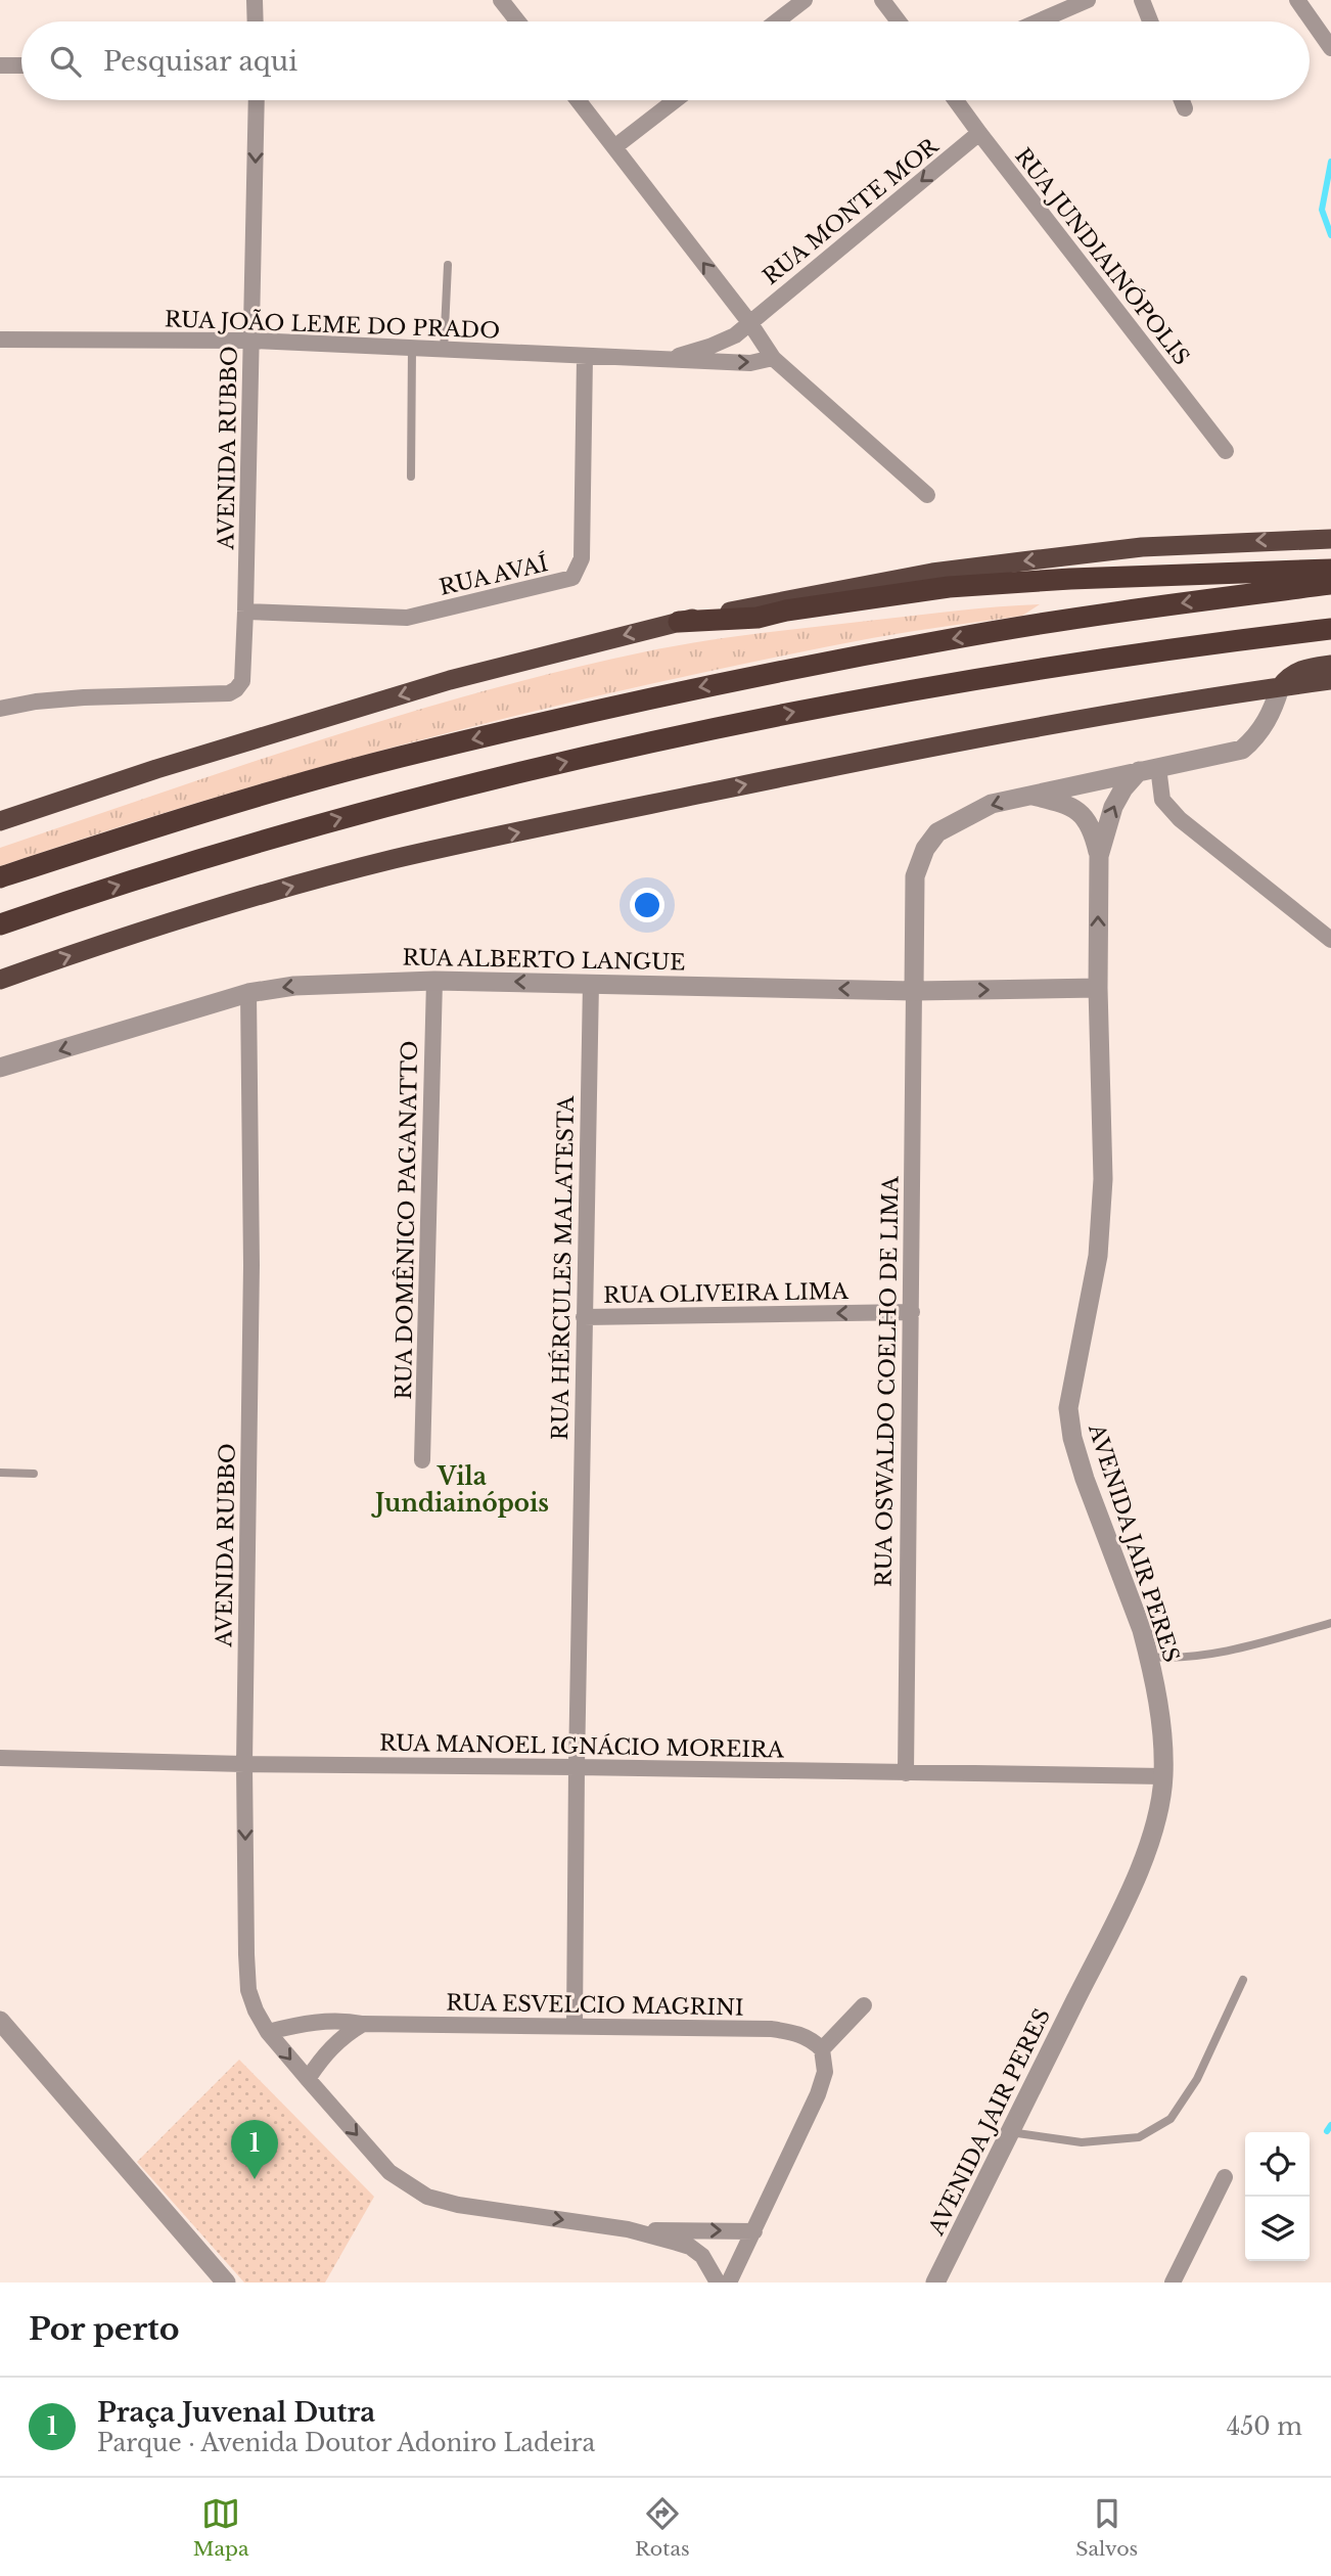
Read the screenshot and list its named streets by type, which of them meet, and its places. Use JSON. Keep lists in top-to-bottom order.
{
  "streets": {
    "street": [
      "RUA MONTE MOR",
      "RUA JUNDIAINÓPOLIS",
      "RUA JOÃO LEME DO PRADO",
      "AVENIDA RUBBO",
      "RUA AVAÍ",
      "RUA ALBERTO LANGUE",
      "RUA DOMÊNICO PAGANATTO",
      "RUA HÉRCULES MALATESTA",
      "RUA OLIVEIRA LIMA",
      "RUA OSWALDO COELHO DE LIMA",
      "AVENIDA JAIR PERES",
      "RUA MANOEL IGNÁCIO MOREIRA",
      "RUA ESVELCIO MAGRINI"
    ]
  },
  "crossings": [
    ["RUA MONTE MOR", "RUA JUNDIAINÓPOLIS"],
    ["RUA MONTE MOR", "RUA JOÃO LEME DO PRADO"],
    ["RUA JOÃO LEME DO PRADO", "AVENIDA RUBBO"],
    ["RUA JOÃO LEME DO PRADO", "RUA AVAÍ"],
    ["AVENIDA RUBBO", "RUA AVAÍ"],
    ["AVENIDA RUBBO", "RUA ALBERTO LANGUE"],
    ["AVENIDA RUBBO", "RUA MANOEL IGNÁCIO MOREIRA"],
    ["AVENIDA RUBBO", "RUA ESVELCIO MAGRINI"],
    ["RUA ALBERTO LANGUE", "RUA DOMÊNICO PAGANATTO"],
    ["RUA ALBERTO LANGUE", "RUA HÉRCULES MALATESTA"],
    ["RUA ALBERTO LANGUE", "RUA OSWALDO COELHO DE LIMA"],
    ["RUA ALBERTO LANGUE", "AVENIDA JAIR PERES"],
    ["RUA HÉRCULES MALATESTA", "RUA OLIVEIRA LIMA"],
    ["RUA HÉRCULES MALATESTA", "RUA MANOEL IGNÁCIO MOREIRA"],
    ["RUA HÉRCULES MALATESTA", "RUA ESVELCIO MAGRINI"],
    ["RUA OLIVEIRA LIMA", "RUA OSWALDO COELHO DE LIMA"],
    ["RUA OSWALDO COELHO DE LIMA", "AVENIDA JAIR PERES"],
    ["RUA OSWALDO COELHO DE LIMA", "RUA MANOEL IGNÁCIO MOREIRA"],
    ["AVENIDA JAIR PERES", "RUA MANOEL IGNÁCIO MOREIRA"]
  ],
  "one_way": ["RUA MONTE MOR", "RUA OLIVEIRA LIMA"],
  "districts": ["Vila Jundiainópois"],
  "page": {
    "search": "Pesquisar aqui",
    "pins": "1",
    "heading": "Por perto",
    "list": [
      {
        "mark": "1",
        "name": "Praça Juvenal Dutra",
        "note": "Parque · Avenida Doutor Adoniro Ladeira",
        "value": "450 m"
      }
    ],
    "nav": ["Mapa", "Rotas", "Salvos"]
  }
}
